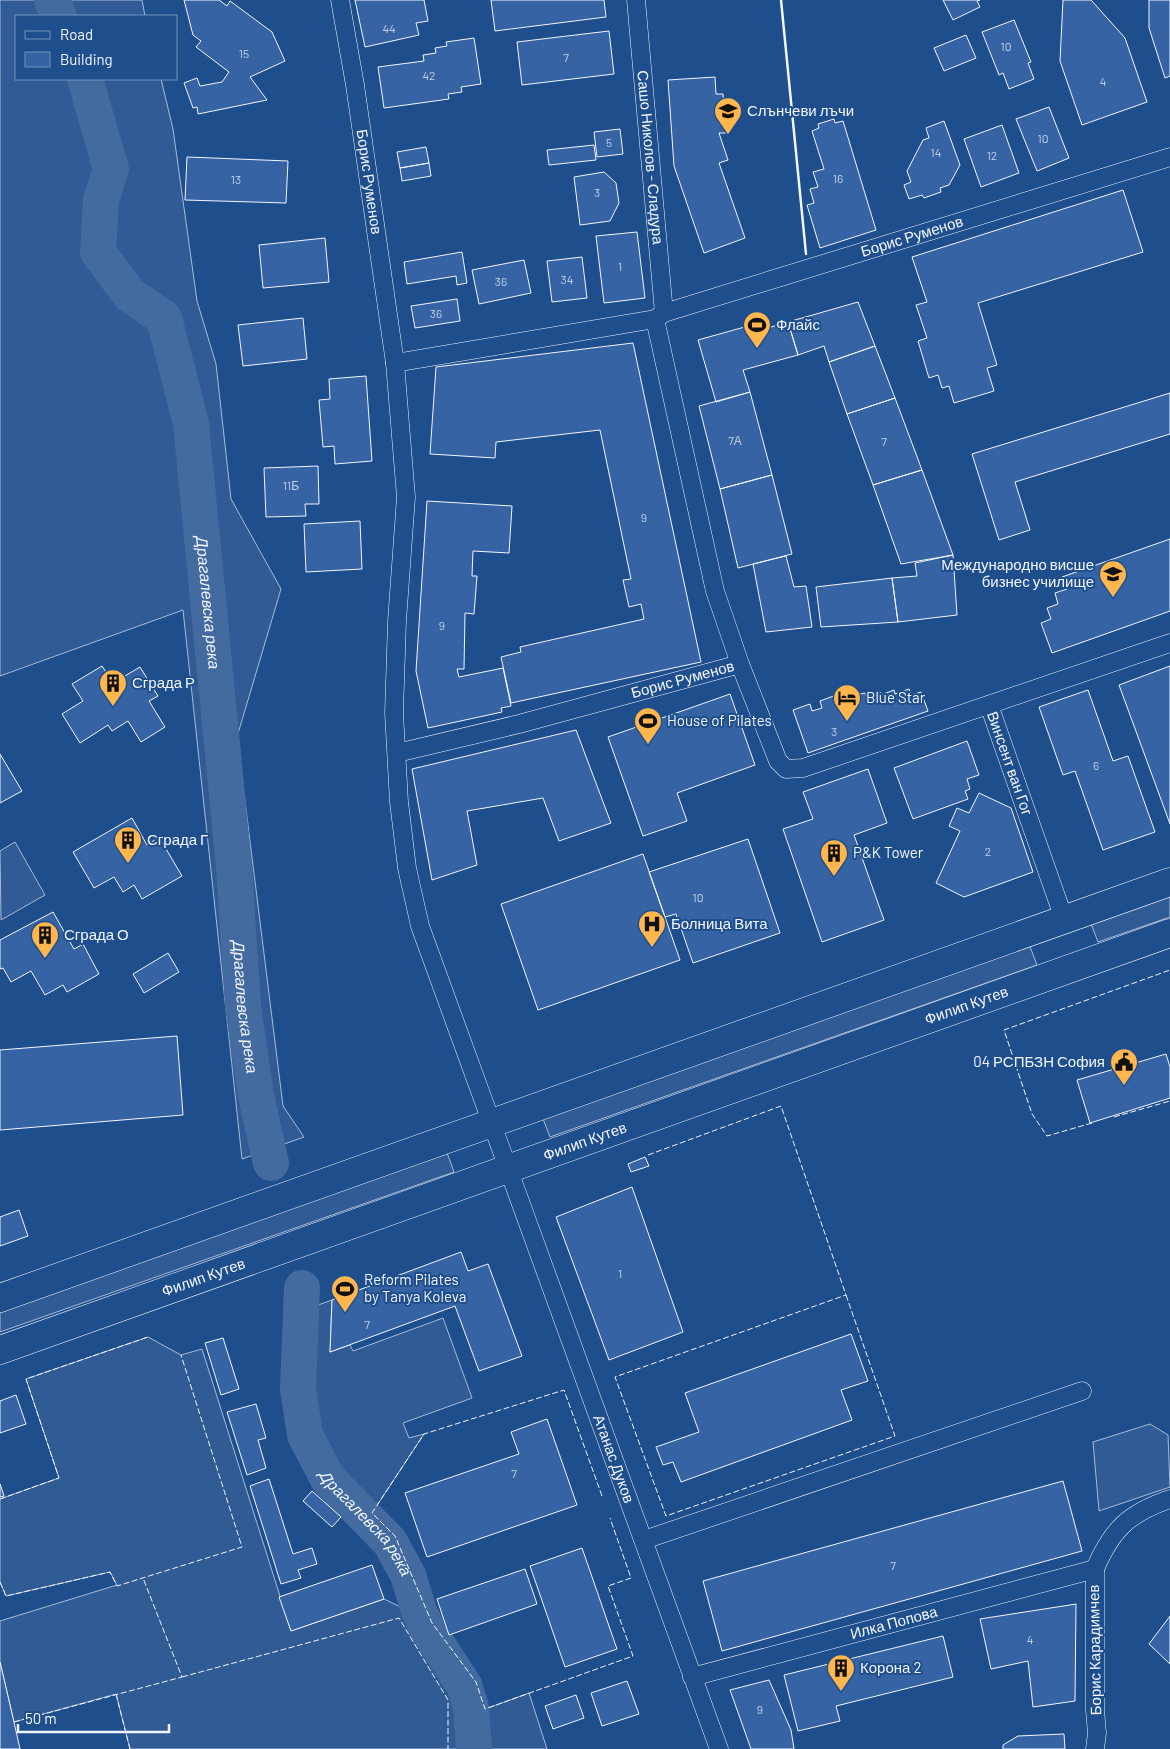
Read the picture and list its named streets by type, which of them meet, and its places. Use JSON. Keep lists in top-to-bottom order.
{
  "streets": {
    "main road": ["Филип Кутев"],
    "street": [
      "Сашо Николов - Сладура",
      "Борис Руменов",
      "Винсент ван Гог",
      "Атанас Дуков",
      "Илка Попова",
      "Борис Карадимчев"
    ]
  },
  "crossings": [
    ["Сашо Николов - Сладура", "Борис Руменов"],
    ["Борис Руменов", "Атанас Дуков"],
    ["Филип Кутев", "Атанас Дуков"],
    ["Атанас Дуков", "Илка Попова"],
    ["Илка Попова", "Борис Карадимчев"]
  ],
  "water": ["Драгалевска река"],
  "places": {
    "school or university": ["Слънчеви лъчи", "Международно висше бизнес училище"],
    "sports": ["Флайс", "House of Pilates", "Reform Pilates by Tanya Koleva"],
    "building": [
      "Сграда Р",
      "Сграда Г",
      "P&K Tower",
      "Сграда О",
      "Корона 2"
    ],
    "hotel": ["Blue Star"],
    "hospital": ["Болница Вита"],
    "public building": ["04 РСПБЗН София"]
  },
  "house_numbers": [
    "44",
    "10",
    "15",
    "7",
    "42",
    "4",
    "10",
    "5",
    "14",
    "12",
    "16",
    "13",
    "3",
    "1",
    "34",
    "36",
    "36",
    "7А",
    "7",
    "11Б",
    "9",
    "9",
    "3",
    "6",
    "2",
    "10",
    "1",
    "7",
    "7",
    "7",
    "4",
    "9"
  ],
  "legend": ["Road", "Building"],
  "scale_bar": "50 m"
}
